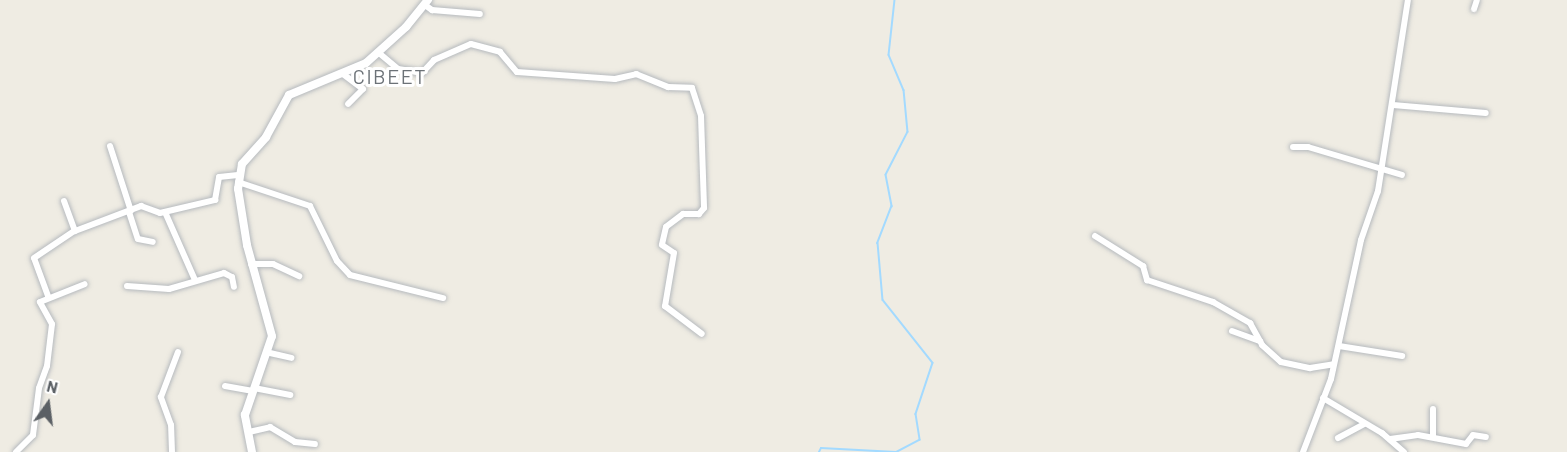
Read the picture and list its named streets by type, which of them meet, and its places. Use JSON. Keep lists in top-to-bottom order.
{
  "districts": ["CIBEET"],
  "north": "top"
}
